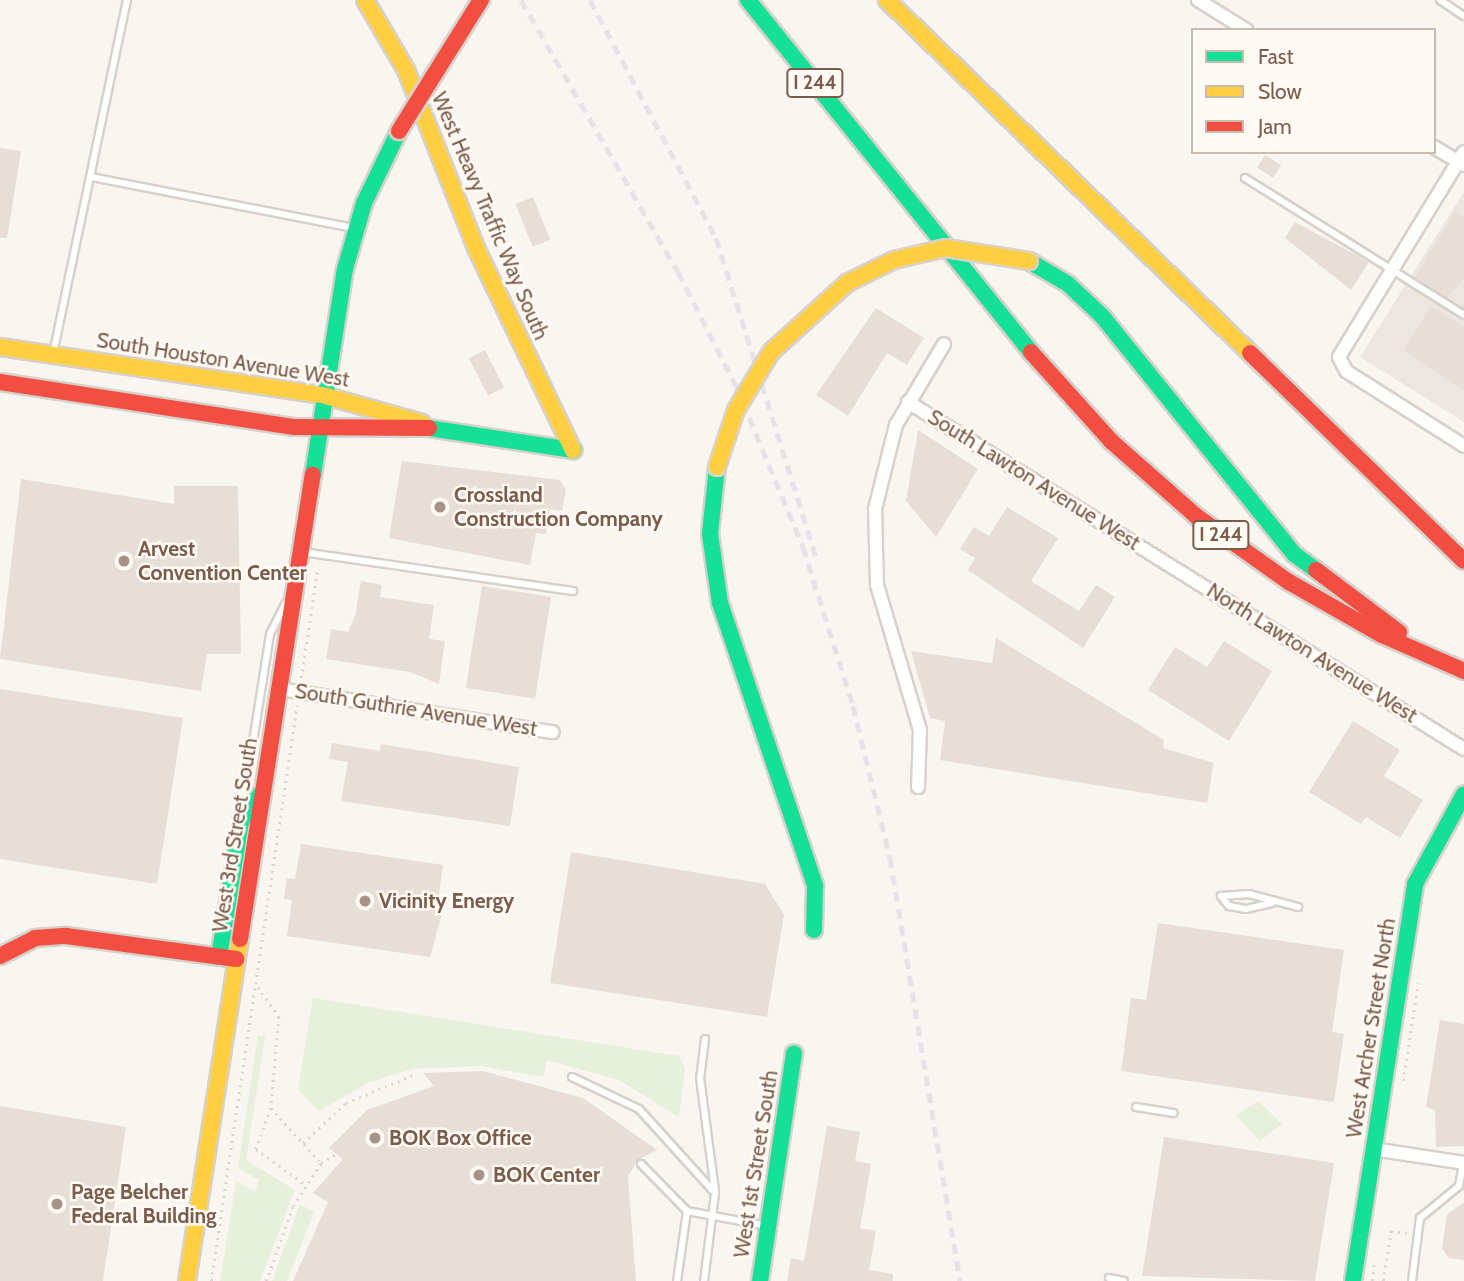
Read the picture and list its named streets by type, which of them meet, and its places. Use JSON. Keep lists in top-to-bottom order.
{
  "streets": {
    "main road": [
      "I 244",
      "West Heavy Traffic Way South",
      "South Houston Avenue West",
      "West 3rd Street South",
      "West Archer Street North",
      "West 1st Street South"
    ],
    "street": ["South Lawton Avenue West", "North Lawton Avenue West", "South Guthrie Avenue West"]
  },
  "crossings": [
    ["West Heavy Traffic Way South", "South Houston Avenue West"],
    ["South Houston Avenue West", "West 3rd Street South"],
    ["South Lawton Avenue West", "North Lawton Avenue West"],
    ["South Guthrie Avenue West", "West 3rd Street South"]
  ],
  "places": [
    "Crossland Construction Company",
    "Arvest Convention Center",
    "Vicinity Energy",
    "BOK Box Office",
    "BOK Center",
    "Page Belcher Federal Building"
  ],
  "legend": ["Fast", "Slow", "Jam"]
}
